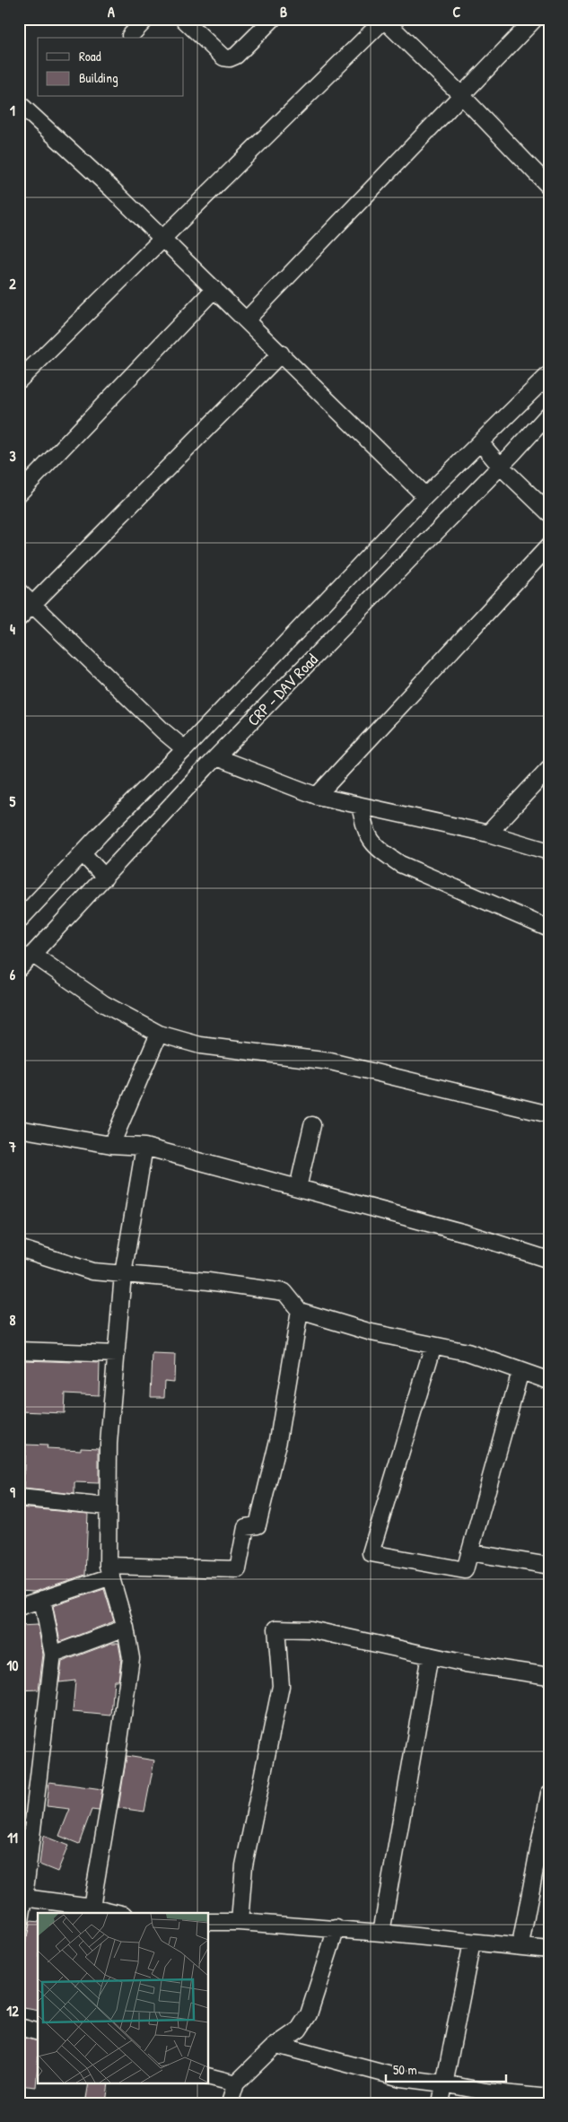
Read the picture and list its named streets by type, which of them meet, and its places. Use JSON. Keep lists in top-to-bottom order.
{
  "streets": {
    "street": ["CRP - DAV Road"]
  },
  "legend": ["Road", "Building"],
  "scale_bar": "50 m",
  "grid": {
    "columns": ["A", "B", "C"],
    "rows": [
      "1",
      "2",
      "3",
      "4",
      "5",
      "6",
      "7",
      "8",
      "9",
      "10",
      "11",
      "12"
    ]
  }
}
